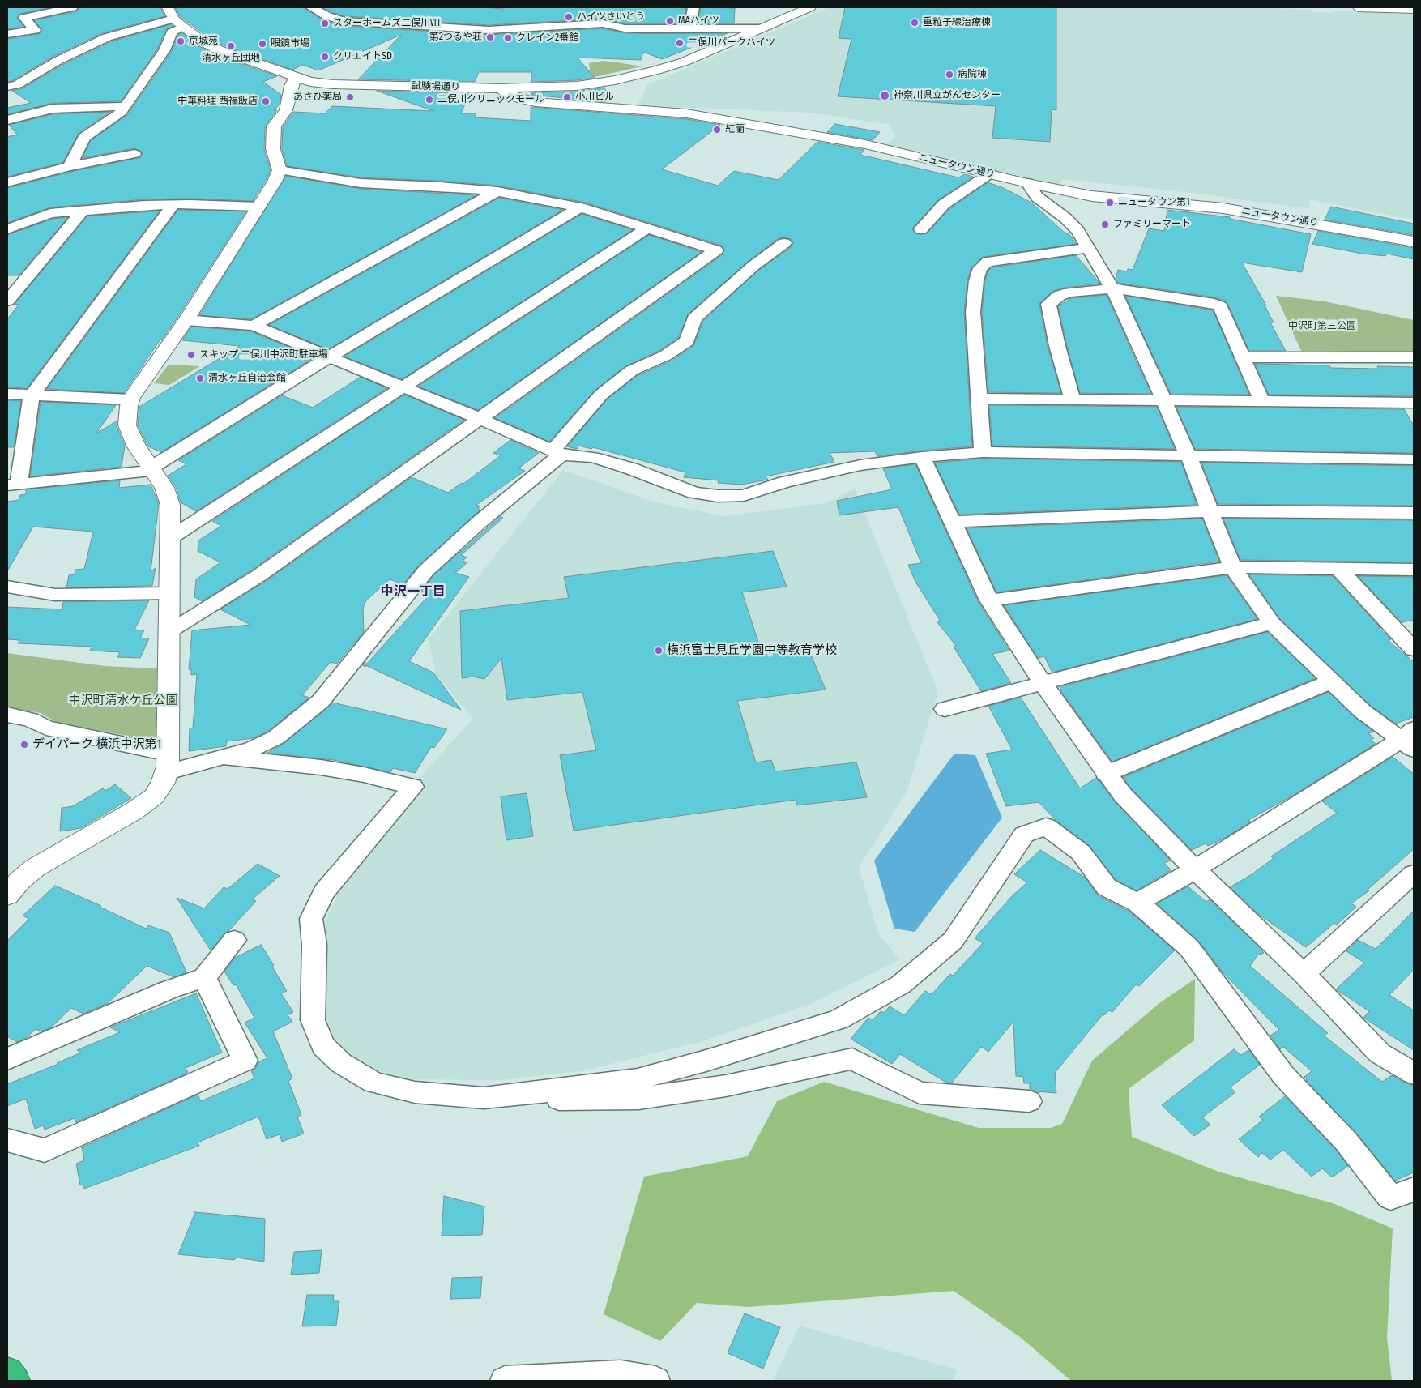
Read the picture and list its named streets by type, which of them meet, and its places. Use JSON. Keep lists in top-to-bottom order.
{
  "streets": {
    "street": ["試験場通り", "ニュータウン通り"]
  },
  "crossings": [
    ["試験場通り", "ニュータウン通り"]
  ],
  "districts": ["中沢一丁目"],
  "parks": ["中沢町第三公園", "中沢町清水ケ丘公園"],
  "places": [
    "ハイツさいとう",
    "MAハイツ",
    "重粒子線治療棟",
    "スターホームズ二俣川Ⅷ",
    "第2つるや荘",
    "クレイン2番館",
    "京城苑",
    "二俣川パークハイツ",
    "眼鏡市場",
    "清水ヶ丘団地",
    "クリエイトSD",
    "病院棟",
    "神奈川県立がんセンター",
    "あさひ薬局",
    "小川ビル",
    "二俣川クリニックモール",
    "中華料理 西福飯店",
    "紅蘭",
    "ニュータウン第1",
    "ファミリーマート",
    "スキップ 二俣川中沢町駐車場",
    "清水ヶ丘自治会館",
    "横浜富士見丘学園中等教育学校",
    "デイパーク 横浜中沢第1"
  ]
}
